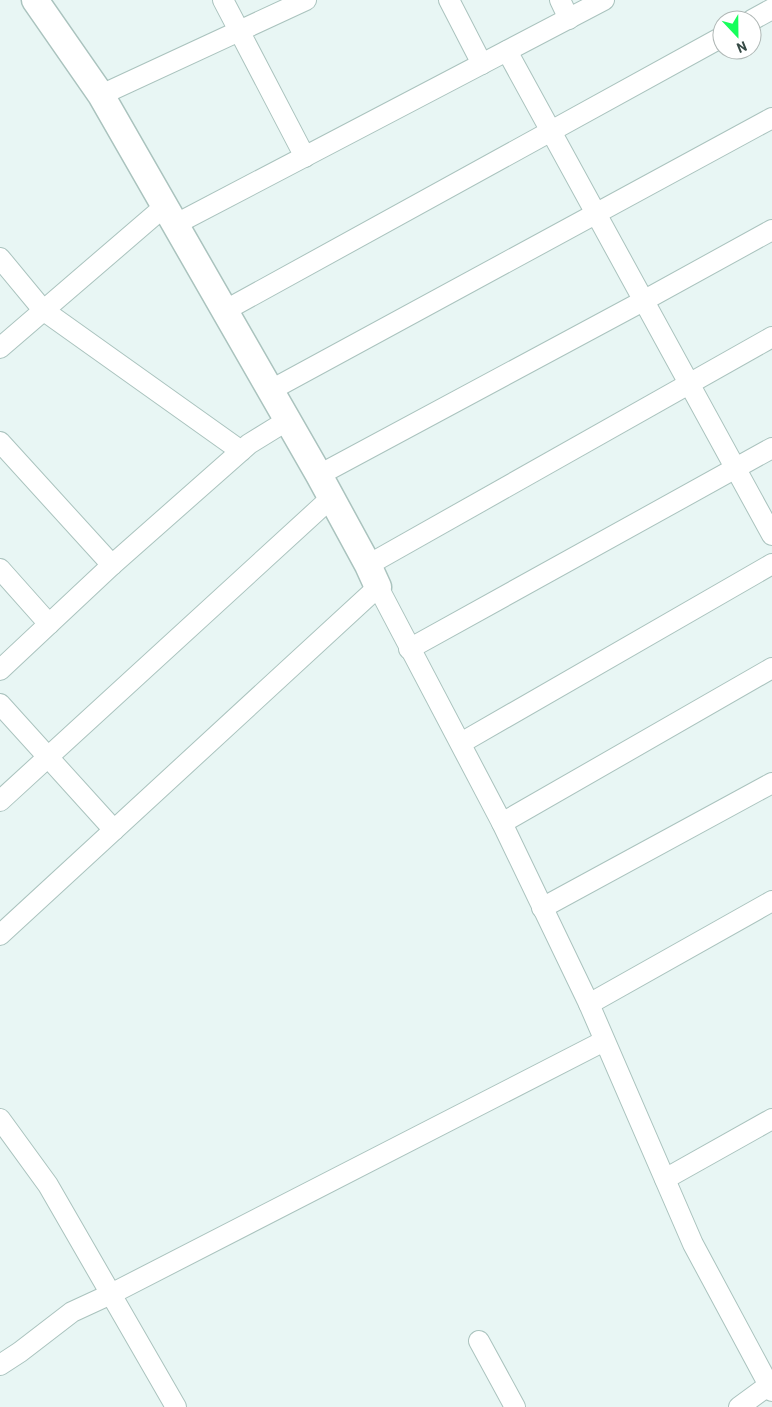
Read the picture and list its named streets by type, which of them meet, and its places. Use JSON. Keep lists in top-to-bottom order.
{
  "north": "bottom"
}
